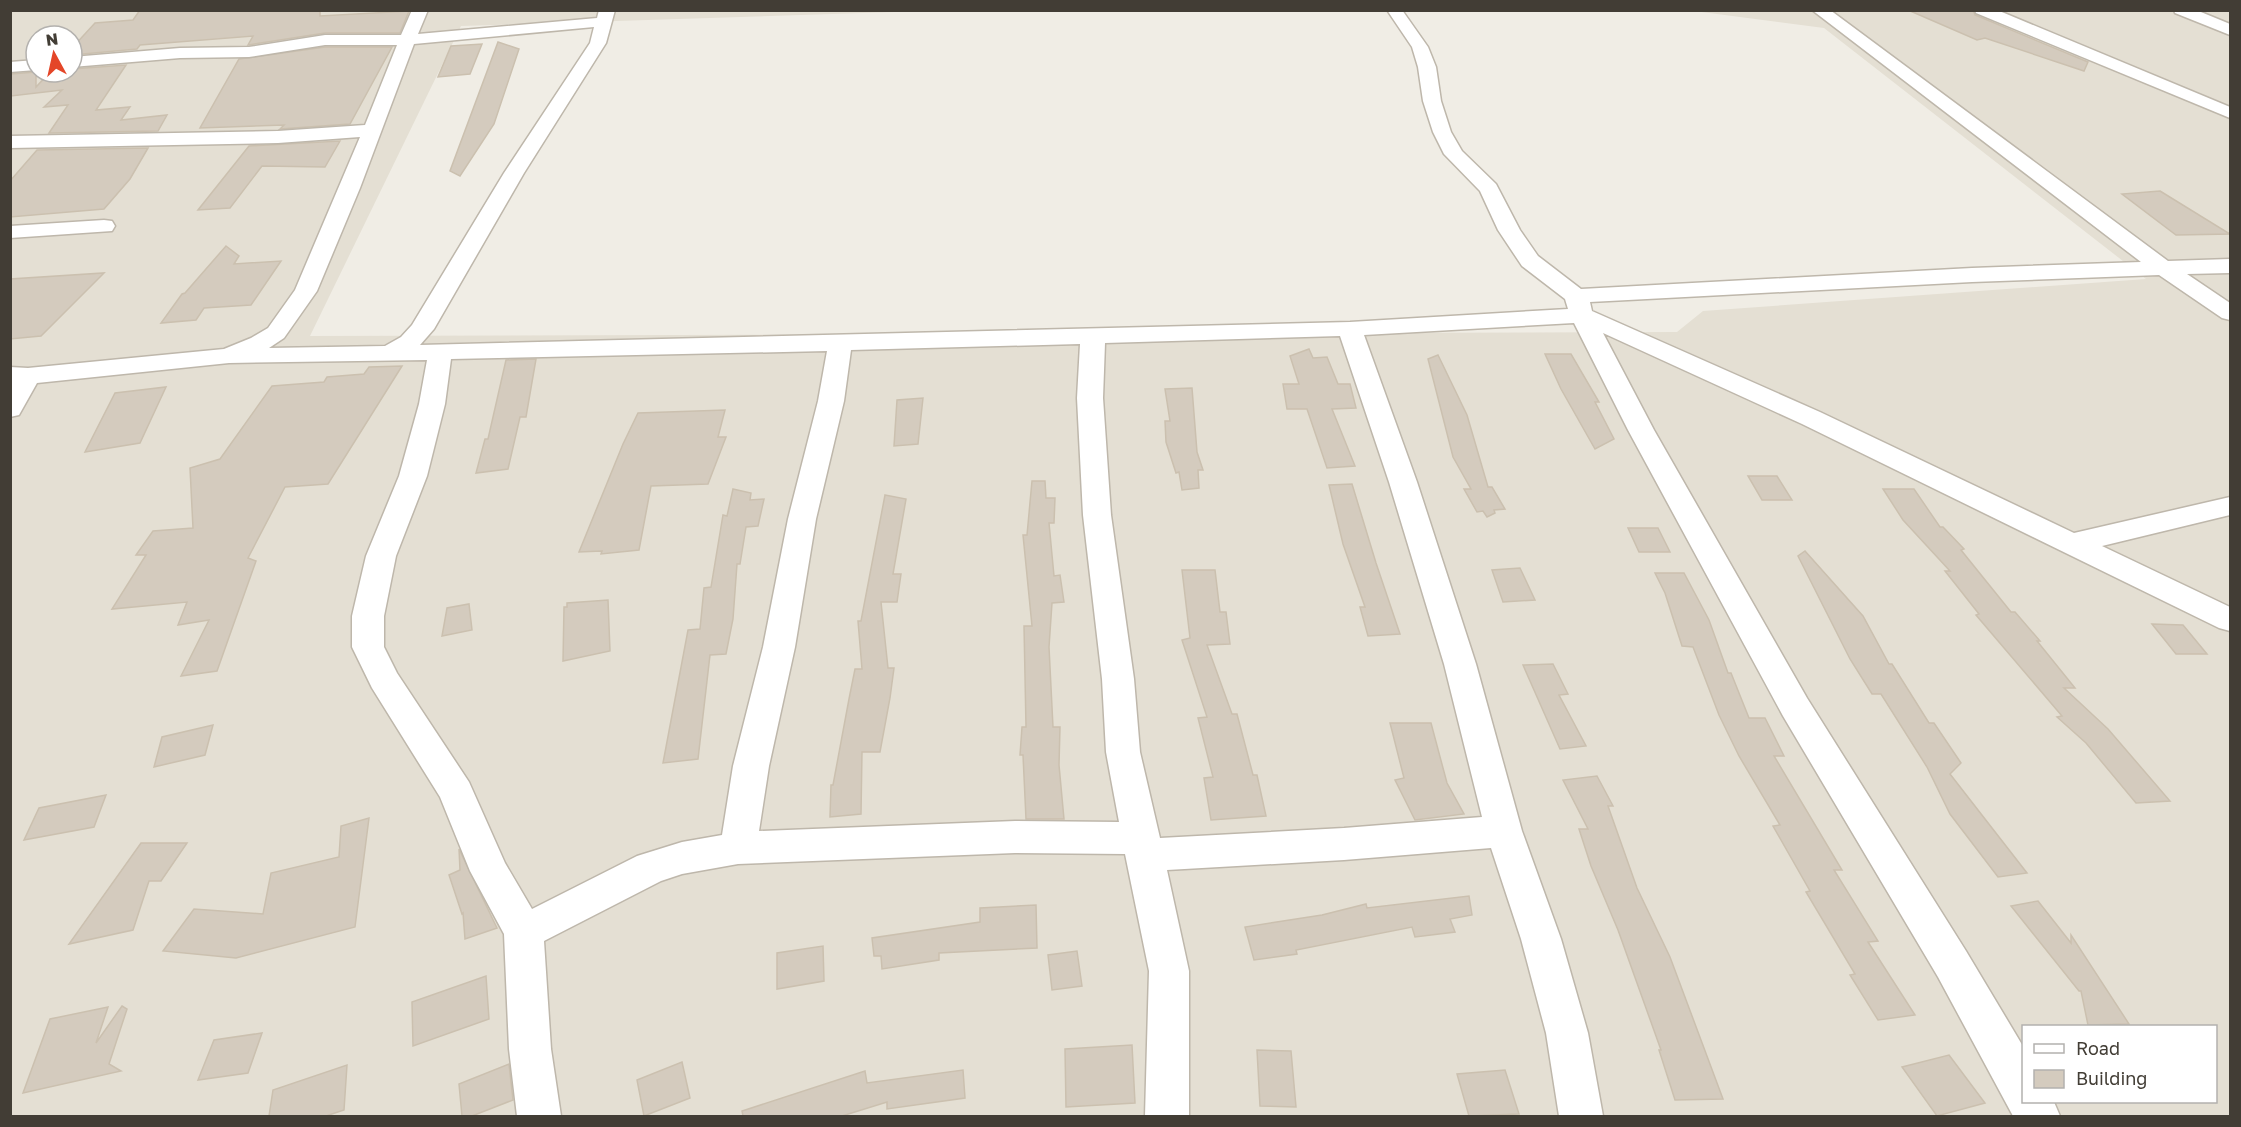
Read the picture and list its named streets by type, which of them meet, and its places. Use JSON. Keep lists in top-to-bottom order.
{
  "legend": ["Road", "Building"],
  "north": "top"
}
